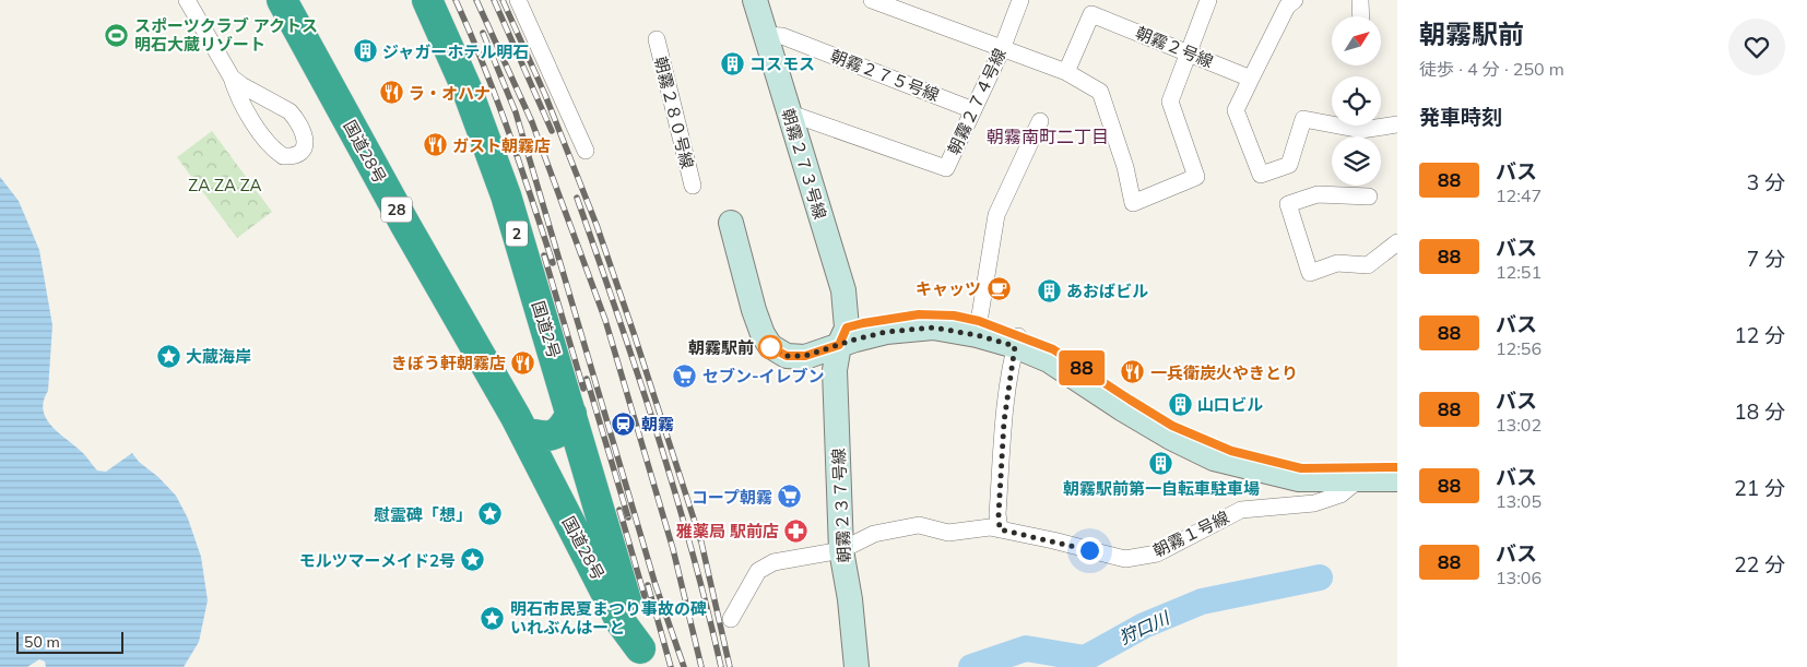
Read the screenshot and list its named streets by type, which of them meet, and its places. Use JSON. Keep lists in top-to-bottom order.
{
  "streets": {
    "highway": [
      "国道28号",
      "28",
      "2",
      "国道2号"
    ],
    "street": [
      "朝霧２号線",
      "朝霧２７５号線",
      "朝霧２７４号線",
      "朝霧２８０号線",
      "朝霧２７３号線",
      "朝霧２３７号線",
      "朝霧１号線"
    ]
  },
  "crossings": [
    ["朝霧２７５号線", "朝霧２７４号線"],
    ["朝霧２７５号線", "朝霧２７３号線"],
    ["朝霧２７４号線", "朝霧２７３号線"],
    ["国道28号", "国道2号"],
    ["朝霧２７３号線", "朝霧２３７号線"],
    ["朝霧２３７号線", "朝霧１号線"]
  ],
  "districts": ["朝霧南町二丁目"],
  "water": ["狩口川"],
  "parks": ["ZA ZA ZA"],
  "places": {
    "sports": ["スポーツクラブ アクトス 明石大蔵リゾート"],
    "building": [
      "ジャガーホテル明石",
      "コスモス",
      "あおばビル",
      "山口ビル",
      "朝霧駅前第一自転車駐車場"
    ],
    "restaurant": [
      "ラ・オハナ",
      "ガスト朝霧店",
      "きぼう軒朝霧店",
      "一兵衛炭火やきとり"
    ],
    "cafe": ["キャッツ"],
    "other": ["朝霧駅前"],
    "place": [
      "大蔵海岸",
      "慰霊碑「想」",
      "モルツマーメイド2号",
      "明石市民夏まつり事故の碑 いれぶんはーと"
    ],
    "supermarket": ["セブン-イレブン", "コープ朝霧"],
    "station": ["朝霧"],
    "pharmacy": ["雅薬局 駅前店"]
  },
  "lines": ["bus line 88"],
  "scale_bar": "50 m",
  "north": "top right",
  "page": {
    "on_map": "88",
    "heading": [
      ["朝霧駅前", "徒歩 · 4 分 · 250 m"],
      "発車時刻"
    ],
    "list": [
      {
        "mark": "88",
        "name": "バス",
        "note": "12:47",
        "value": "3 分"
      },
      {
        "mark": "88",
        "name": "バス",
        "note": "12:51",
        "value": "7 分"
      },
      {
        "mark": "88",
        "name": "バス",
        "note": "12:56",
        "value": "12 分"
      },
      {
        "mark": "88",
        "name": "バス",
        "note": "13:02",
        "value": "18 分"
      },
      {
        "mark": "88",
        "name": "バス",
        "note": "13:05",
        "value": "21 分"
      },
      {
        "mark": "88",
        "name": "バス",
        "note": "13:06",
        "value": "22 分"
      }
    ],
    "scale": "50 m"
  }
}
